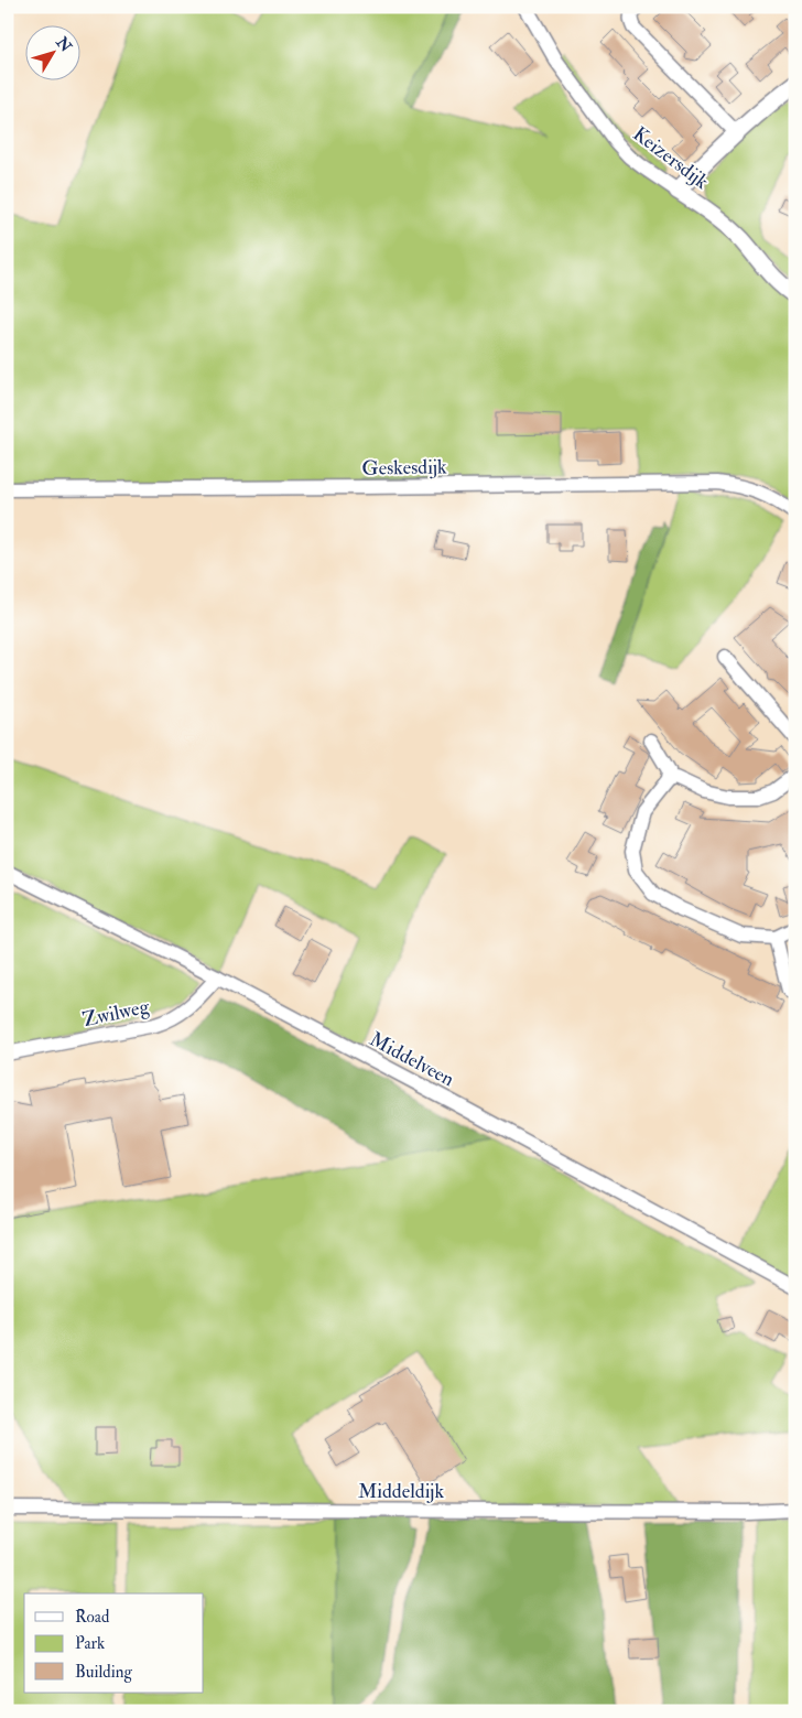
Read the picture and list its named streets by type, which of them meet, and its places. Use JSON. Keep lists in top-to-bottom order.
{
  "streets": {
    "street": [
      "Keizersdijk",
      "Geskesdijk",
      "Zwilweg",
      "Middelveen",
      "Middeldijk"
    ]
  },
  "crossings": [
    ["Zwilweg", "Middelveen"]
  ],
  "legend": ["Road", "Park", "Building"],
  "north": "top right"
}
